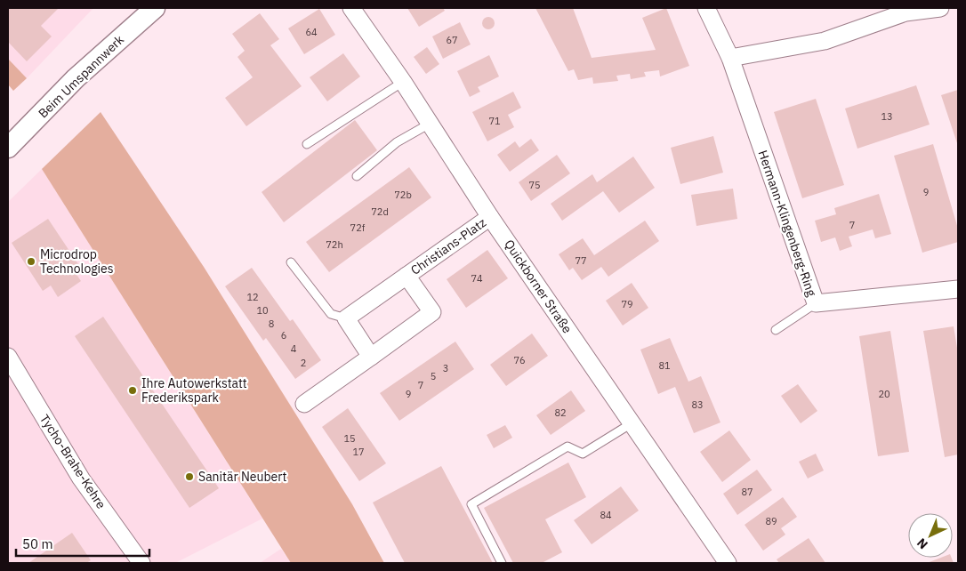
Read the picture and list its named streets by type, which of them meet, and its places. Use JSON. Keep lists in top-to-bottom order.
{
  "streets": {
    "street": [
      "Beim Umspannwerk",
      "Hermann-Klingenberg-Ring",
      "Christians-Platz",
      "Quickborner Straße",
      "Tycho-Brahe-Kehre"
    ]
  },
  "crossings": [
    ["Christians-Platz", "Quickborner Straße"]
  ],
  "places": ["Microdrop Technologies", "Ihre Autowerkstatt Frederikspark", "Sanitär Neubert"],
  "house_numbers": [
    "64",
    "67",
    "13",
    "71",
    "75",
    "9",
    "72b",
    "72d",
    "7",
    "72f",
    "72h",
    "77",
    "74",
    "12",
    "79",
    "10",
    "8",
    "6",
    "4",
    "76",
    "2",
    "81",
    "3",
    "5",
    "7",
    "9",
    "20",
    "83",
    "82",
    "15",
    "17",
    "87",
    "84",
    "89"
  ],
  "scale_bar": "50 m",
  "north": "bottom left"
}
